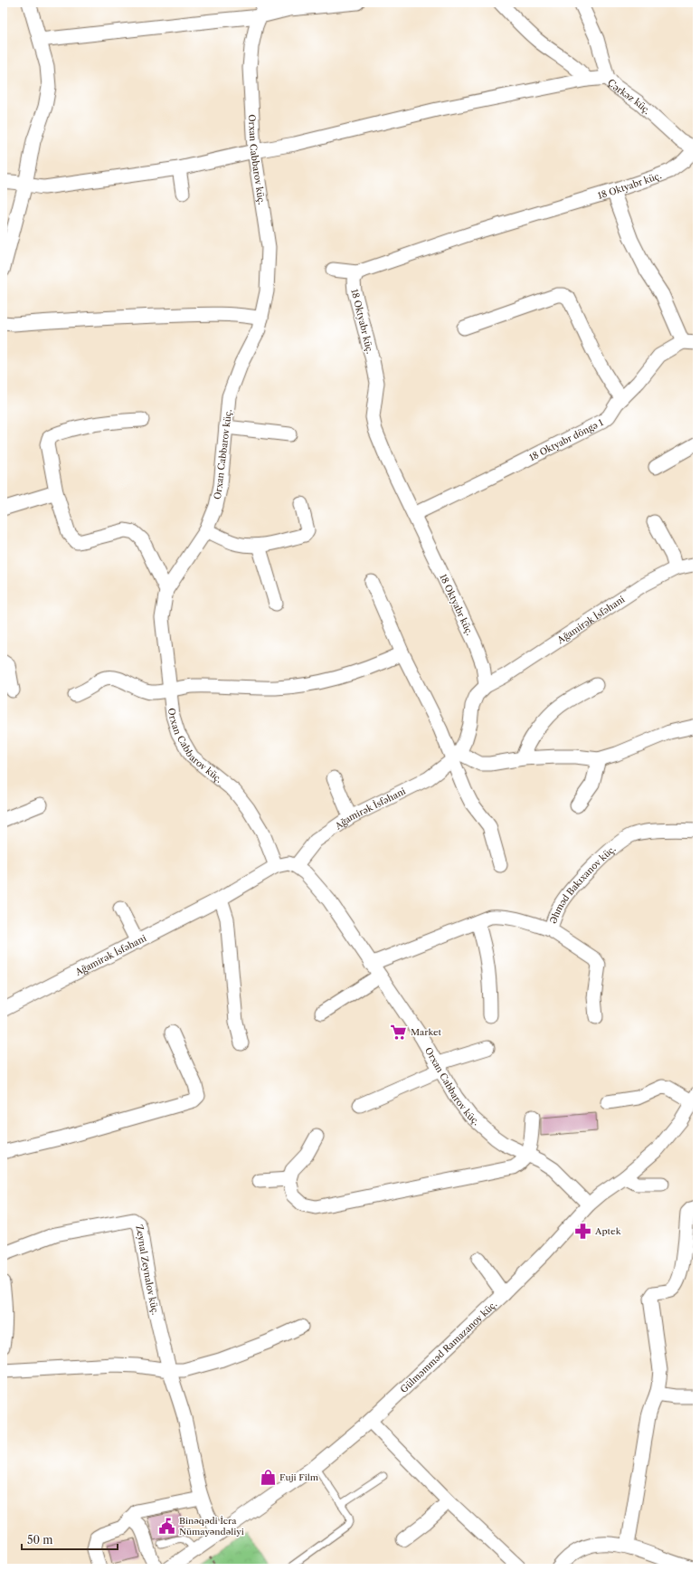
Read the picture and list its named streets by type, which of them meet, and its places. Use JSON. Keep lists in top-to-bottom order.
{
  "streets": {
    "street": [
      "Çərkəz küç.",
      "Orxan Cabbarov küç.",
      "18 Oktyabr küç.",
      "18 Oktyabr döngə 1",
      "Ağamirək İsfəhani",
      "Əhməd Bakıxanov küç.",
      "Zeynal Zeynalov küç.",
      "Gülməmməd Ramazanov küç."
    ]
  },
  "crossings": [
    ["Çərkəz küç.", "18 Oktyabr küç."],
    ["Orxan Cabbarov küç.", "Ağamirək İsfəhani"],
    ["Orxan Cabbarov küç.", "Əhməd Bakıxanov küç."],
    ["Orxan Cabbarov küç.", "Gülməmməd Ramazanov küç."],
    ["18 Oktyabr küç.", "18 Oktyabr döngə 1"],
    ["18 Oktyabr küç.", "Ağamirək İsfəhani"],
    ["Zeynal Zeynalov küç.", "Gülməmməd Ramazanov küç."]
  ],
  "places": {
    "supermarket": ["Market"],
    "pharmacy": ["Aptek"],
    "shop": ["Fuji Film"],
    "public building": ["Binəqədi İcra Nümayəndəliyi"]
  },
  "scale_bar": "50 m"
}
